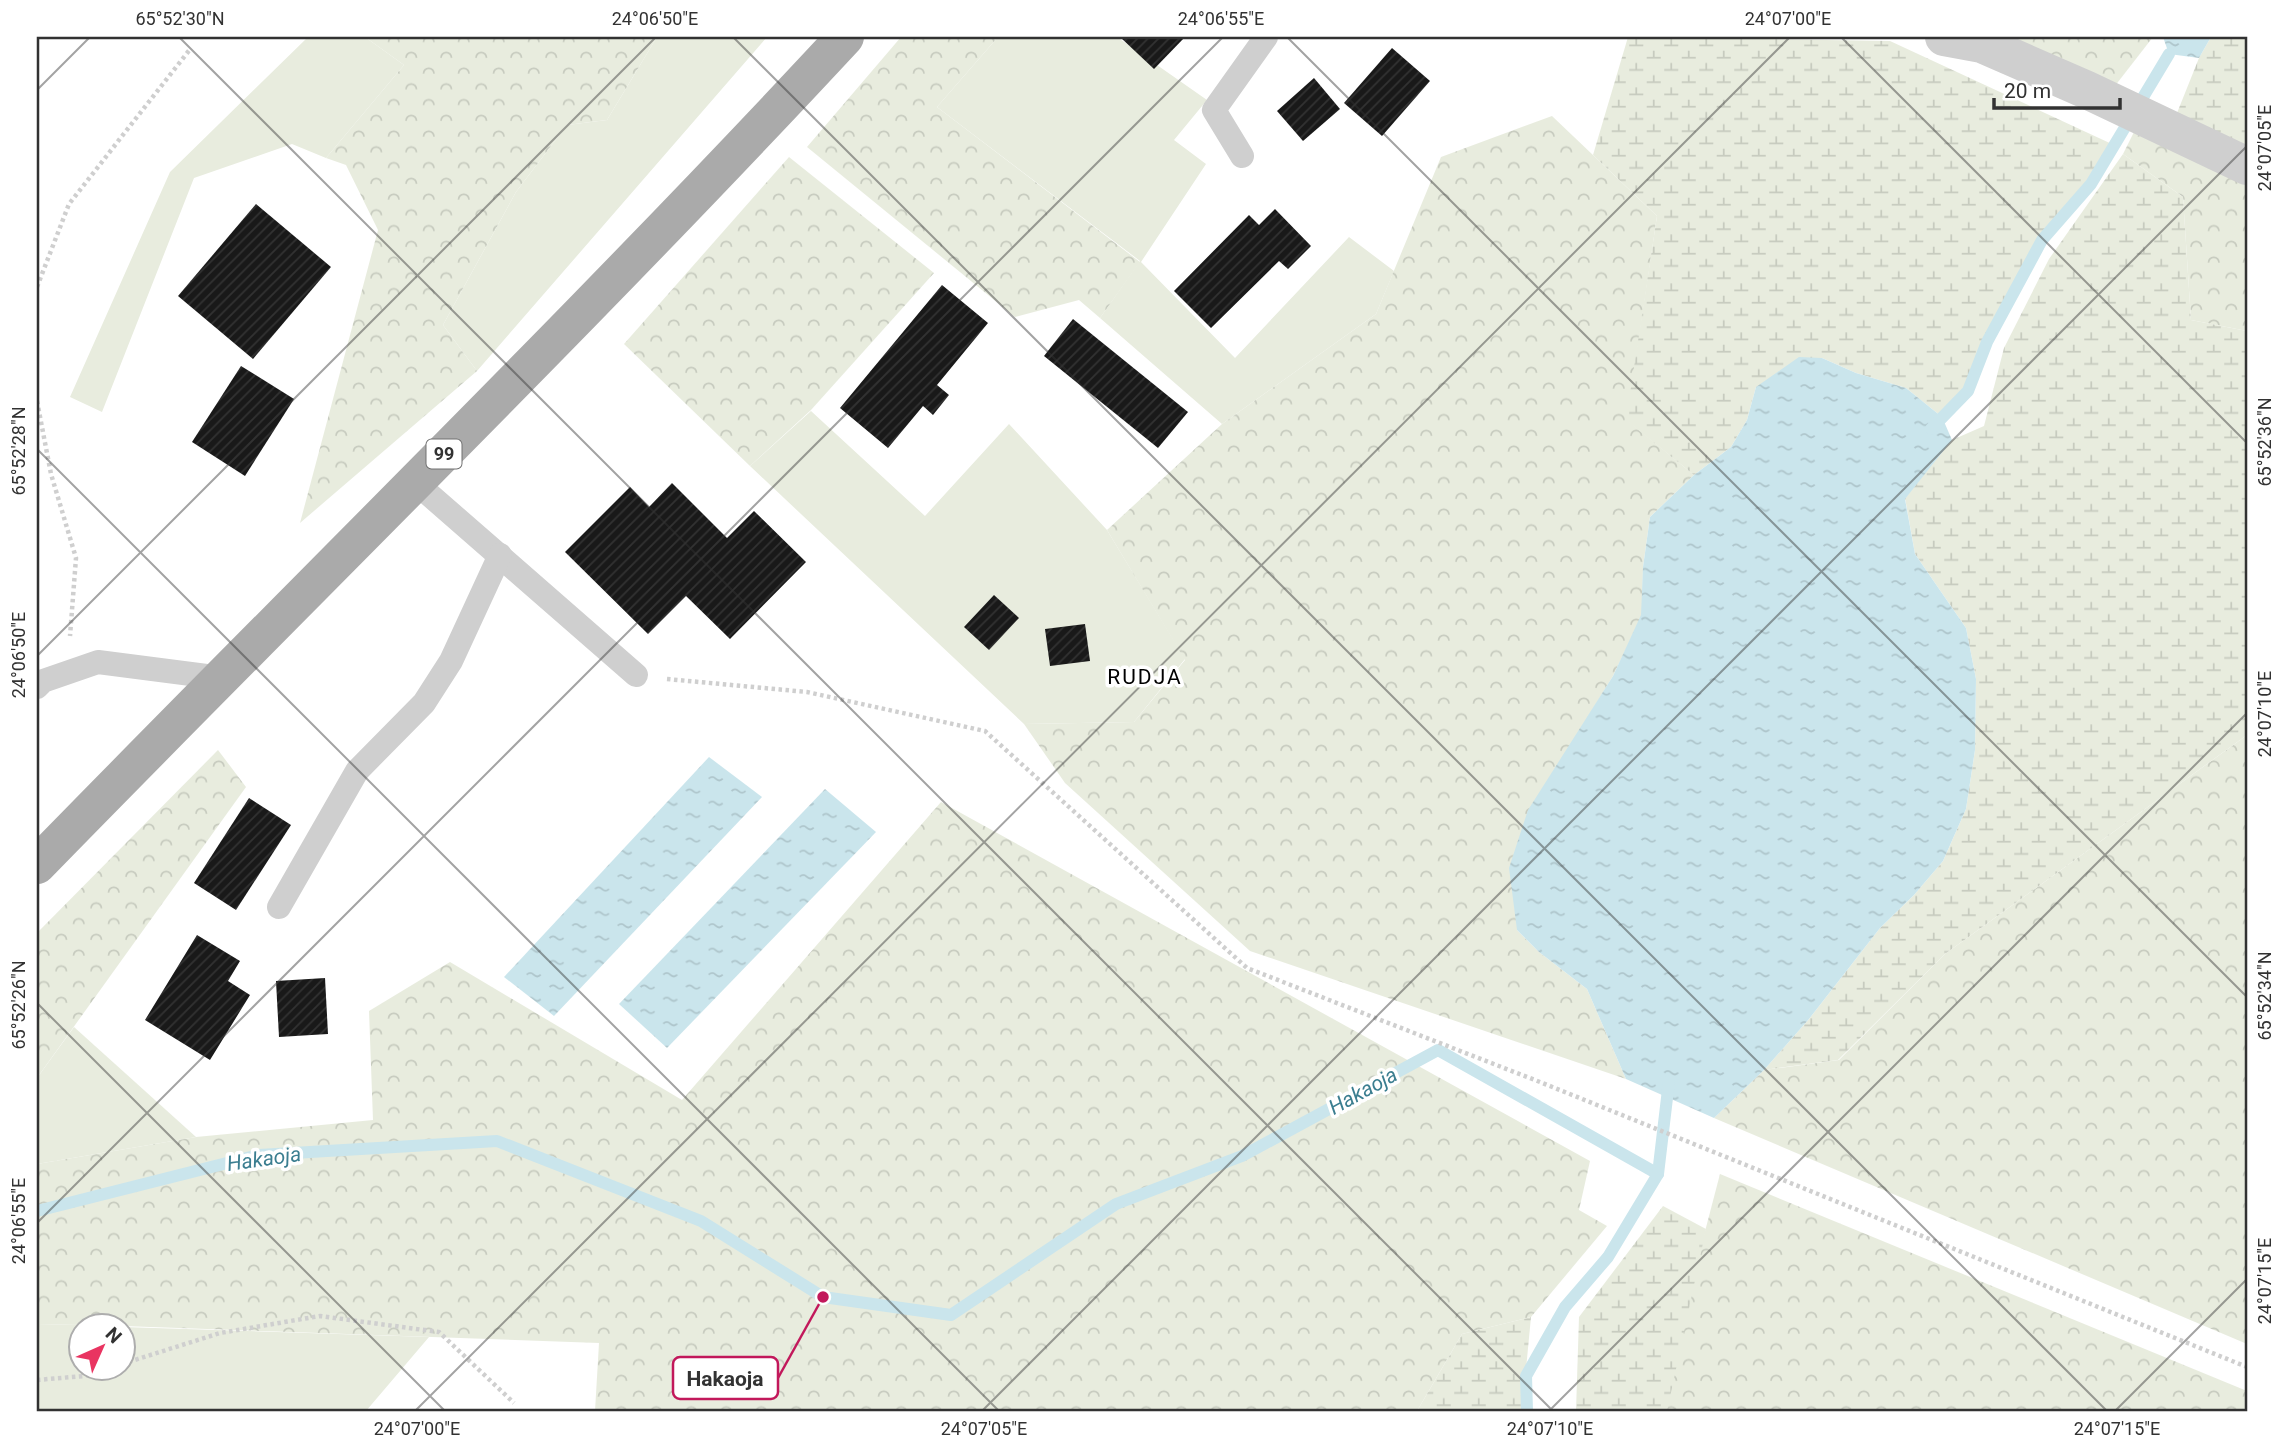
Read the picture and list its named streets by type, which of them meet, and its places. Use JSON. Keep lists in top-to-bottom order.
{
  "streets": {
    "main road": ["99"]
  },
  "districts": ["RUDJA"],
  "water": ["Hakaoja"],
  "places": ["Hakaoja"],
  "scale_bar": "20 m",
  "north": "top right",
  "coordinates": [
    "65°52'30\"N",
    "24°06'50\"E",
    "24°06'55\"E",
    "24°07'00\"E",
    "24°07'05\"E",
    "65°52'36\"N",
    "65°52'28\"N",
    "24°07'10\"E",
    "65°52'34\"N",
    "65°52'26\"N",
    "24°07'15\"E"
  ]
}
